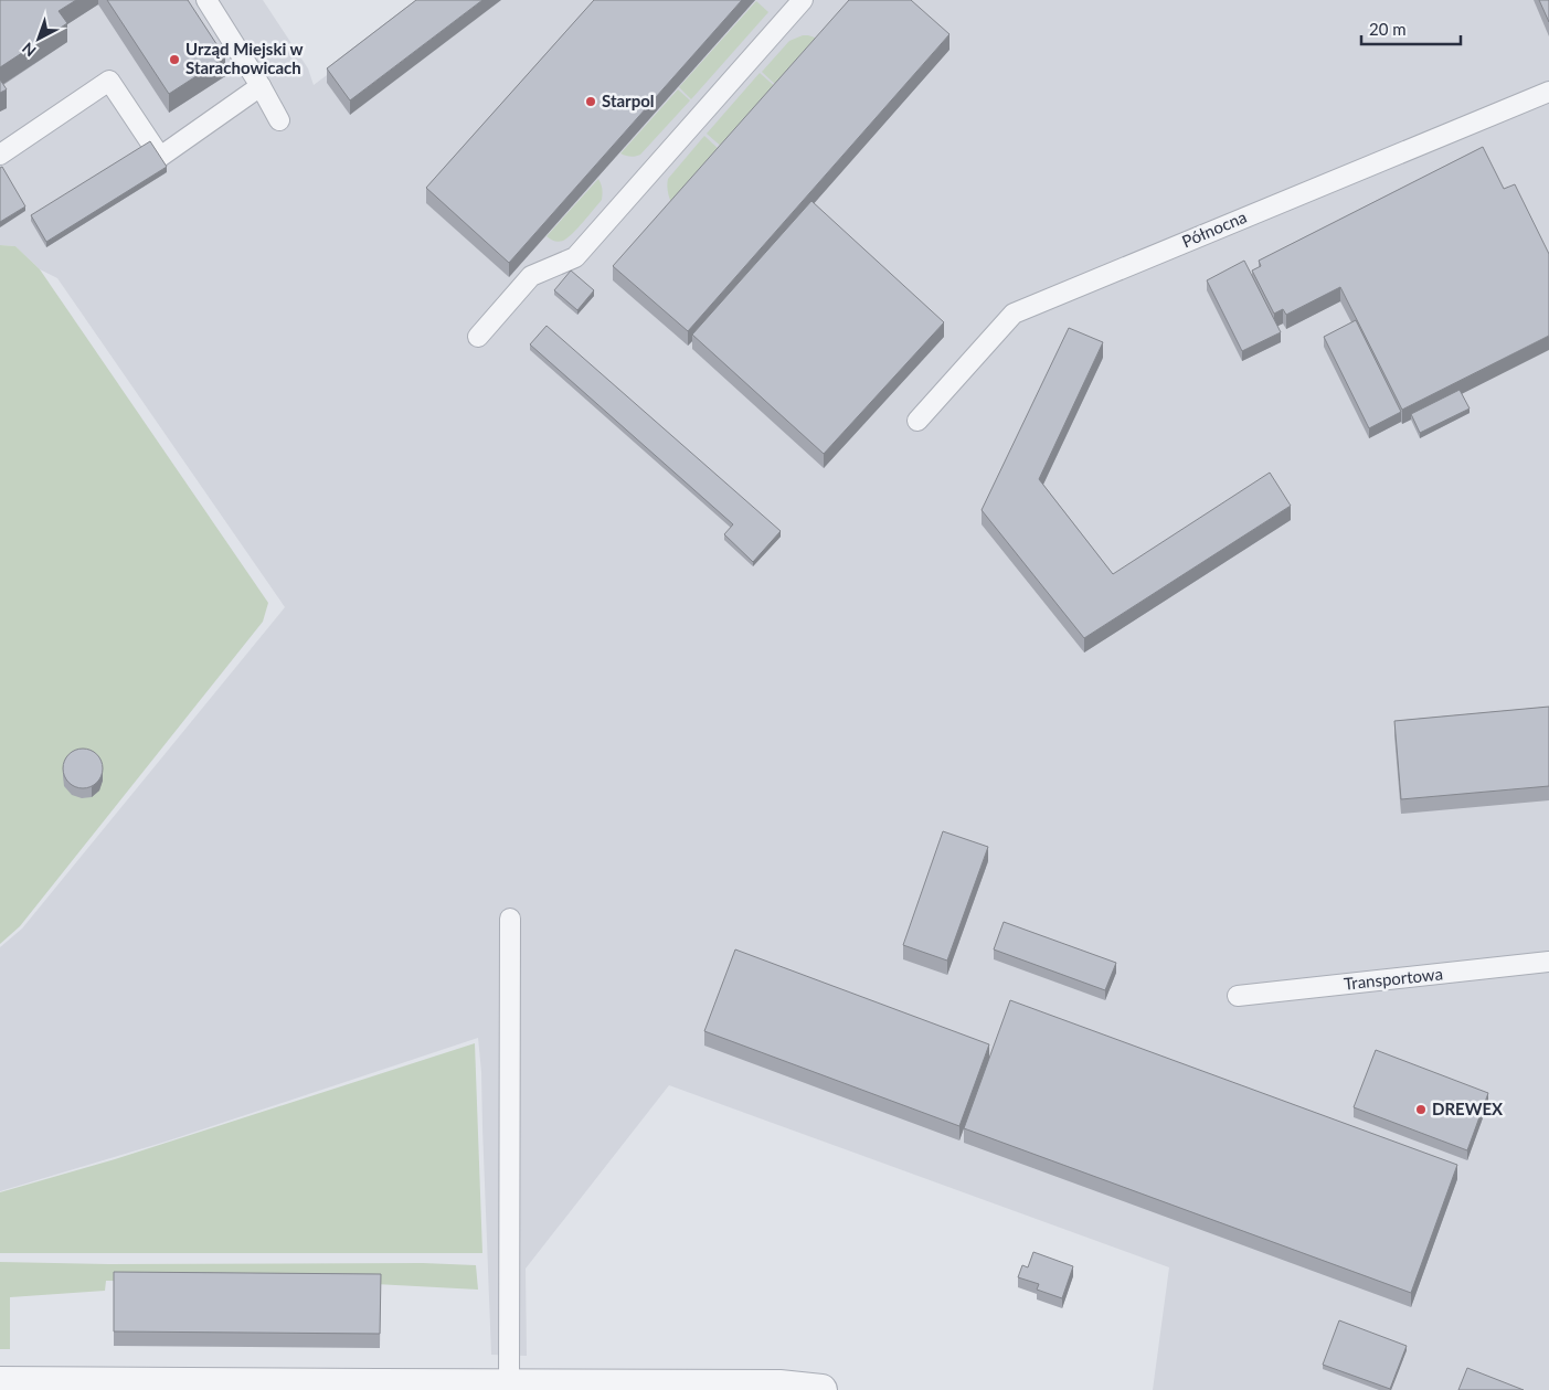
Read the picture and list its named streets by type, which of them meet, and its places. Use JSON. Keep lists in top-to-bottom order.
{
  "streets": {
    "lane": ["Północna", "Transportowa"]
  },
  "places": ["Urząd Miejski w Starachowicach", "Starpol", "DREWEX"],
  "scale_bar": "20 m",
  "north": "bottom left"
}
